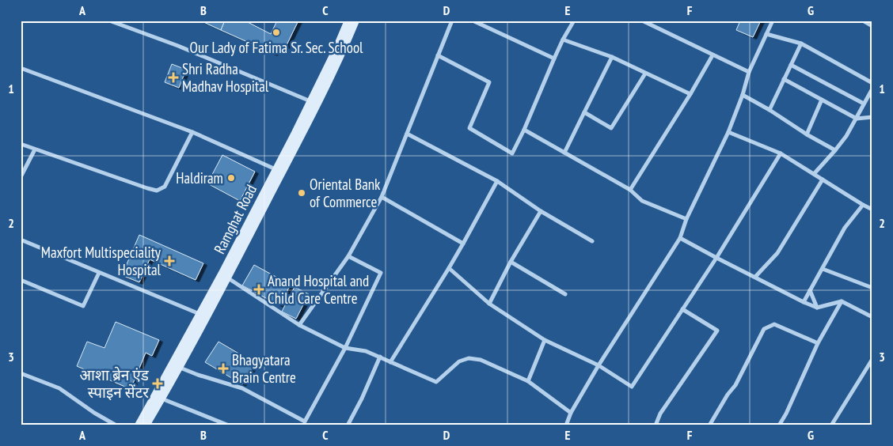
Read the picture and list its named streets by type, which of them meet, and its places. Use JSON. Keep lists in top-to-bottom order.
{
  "streets": {
    "main road": ["Ramghat Road"]
  },
  "places": {
    "other": ["Our Lady of Fatima Sr. Sec. School", "Haldiram", "Oriental Bank of Commerce"],
    "health": [
      "Shri Radha Madhav Hospital",
      "Maxfort Multispeciality Hospital",
      "Anand Hospital and Child Care Centre",
      "Bhagyatara Brain Centre",
      "आशा ब्रेन एंड स्पाइन सेंटर"
    ]
  },
  "grid": {
    "columns": [
      "A",
      "B",
      "C",
      "D",
      "E",
      "F",
      "G"
    ],
    "rows": ["1", "2", "3"]
  }
}
